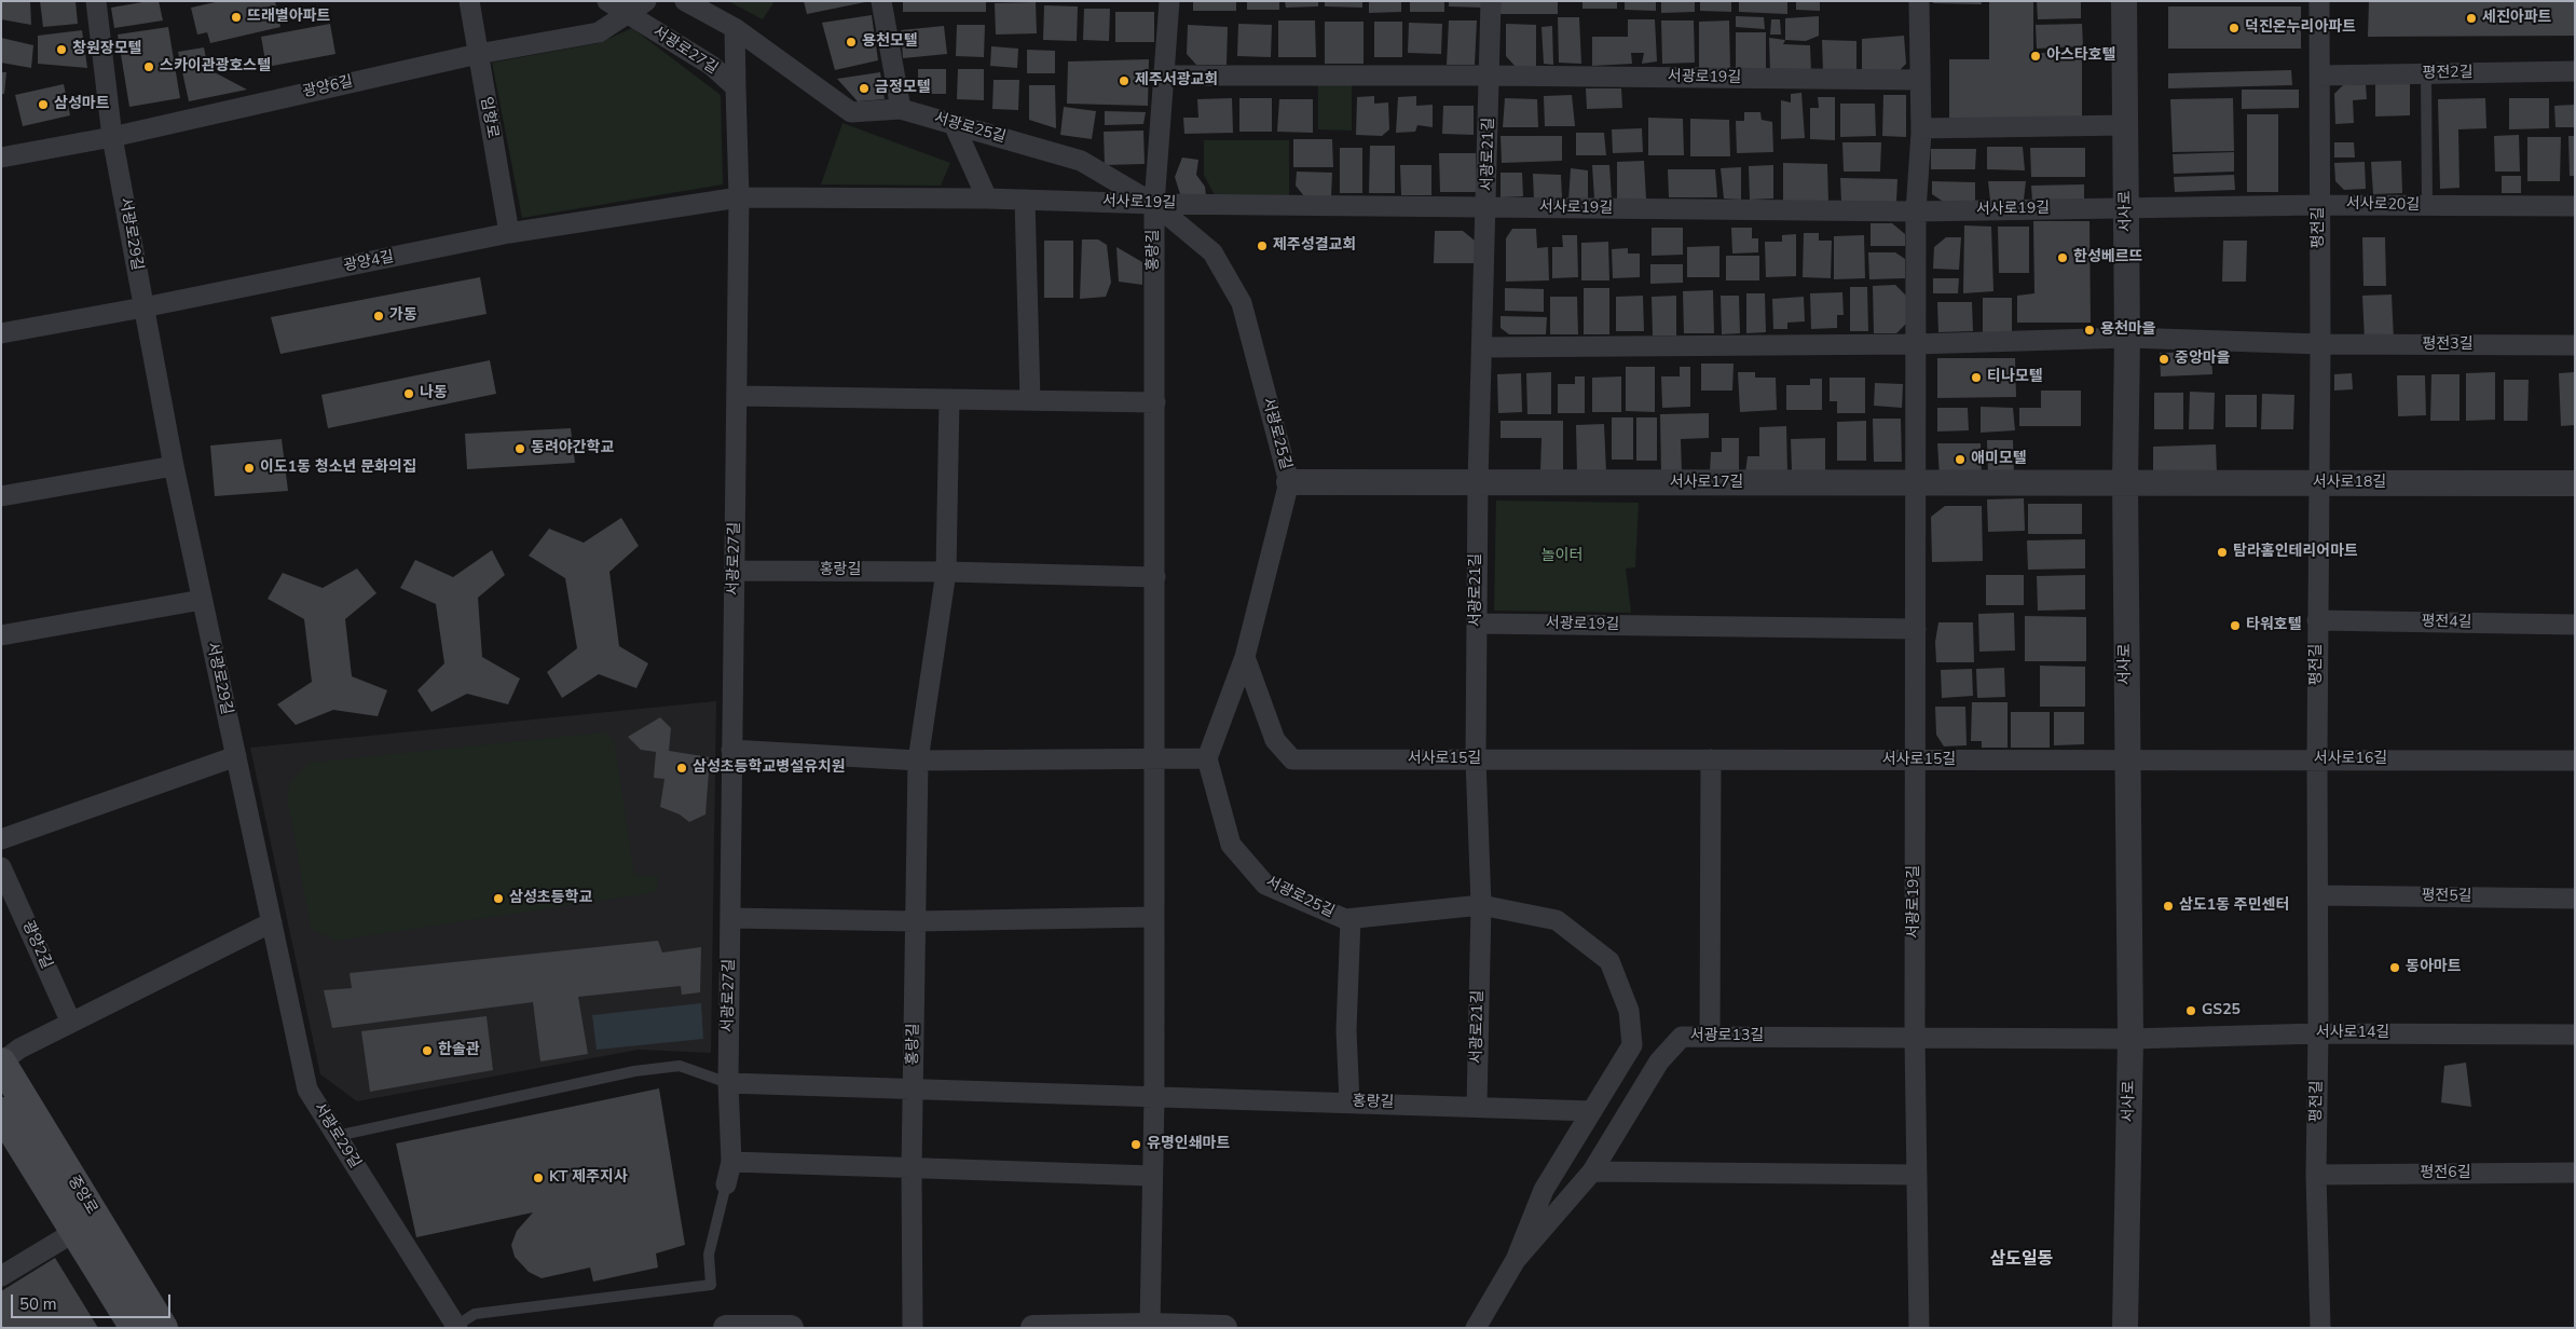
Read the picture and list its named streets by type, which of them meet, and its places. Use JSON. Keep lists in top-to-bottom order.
{
  "streets": {
    "main road": ["중앙로"],
    "street": [
      "서광로27길",
      "평전2길",
      "서광로19길",
      "광양6길",
      "임항로",
      "서광로25길",
      "서광로21길",
      "서사로19길",
      "서사로20길",
      "서사로",
      "평전길",
      "서광로29길",
      "홍랑길",
      "광양4길",
      "평전3길",
      "서사로17길",
      "서사로18길",
      "평전4길",
      "서사로15길",
      "서사로16길",
      "평전5길",
      "광양2길",
      "서사로14길",
      "서광로13길",
      "평전6길"
    ]
  },
  "crossings": [
    ["서광로27길", "광양6길"],
    ["서광로27길", "서사로19길"],
    ["서광로27길", "홍랑길"],
    ["서광로27길", "광양4길"],
    ["평전2길", "평전길"],
    ["서광로19길", "서광로21길"],
    ["서광로19길", "서사로19길"],
    ["서광로19길", "평전3길"],
    ["서광로19길", "서사로17길"],
    ["서광로19길", "서사로15길"],
    ["서광로19길", "서광로13길"],
    ["광양6길", "임항로"],
    ["광양6길", "서광로29길"],
    ["임항로", "광양4길"],
    ["서광로25길", "서광로21길"],
    ["서광로25길", "서사로19길"],
    ["서광로25길", "홍랑길"],
    ["서광로25길", "서사로17길"],
    ["서광로25길", "서사로15길"],
    ["서광로21길", "서사로19길"],
    ["서광로21길", "홍랑길"],
    ["서광로21길", "서사로17길"],
    ["서광로21길", "서사로15길"],
    ["서사로19길", "서사로20길"],
    ["서사로19길", "서사로"],
    ["서사로19길", "홍랑길"],
    ["서사로19길", "광양4길"],
    ["서사로20길", "서사로"],
    ["서사로20길", "평전길"],
    ["서사로", "평전3길"],
    ["서사로", "서사로17길"],
    ["서사로", "서사로18길"],
    ["서사로", "서사로15길"],
    ["서사로", "서사로16길"],
    ["서사로", "서사로14길"],
    ["서사로", "서광로13길"],
    ["평전길", "평전3길"],
    ["평전길", "서사로18길"],
    ["평전길", "평전4길"],
    ["평전길", "서사로16길"],
    ["평전길", "평전5길"],
    ["평전길", "서사로14길"],
    ["평전길", "평전6길"],
    ["서광로29길", "광양4길"],
    ["서사로17길", "서사로18길"],
    ["서사로15길", "서사로16길"],
    ["서사로14길", "서광로13길"]
  ],
  "districts": ["삼도일동"],
  "parks": ["놀이터"],
  "places": [
    "뜨래별아파트",
    "세진아파트",
    "덕진온누리아파트",
    "용천모텔",
    "창원장모텔",
    "아스타호텔",
    "스카이관광호스텔",
    "제주서광교회",
    "금정모텔",
    "삼성마트",
    "제주성결교회",
    "한성베르뜨",
    "가동",
    "용천마을",
    "중앙마을",
    "티나모텔",
    "나동",
    "동려야간학교",
    "애미모텔",
    "이도1동 청소년 문화의집",
    "탐라홈인테리어마트",
    "타워호텔",
    "삼성초등학교병설유치원",
    "삼성초등학교",
    "삼도1동 주민센터",
    "동아마트",
    "GS25",
    "한솔관",
    "유명인쇄마트",
    "KT 제주지사"
  ],
  "scale_bar": "50 m"
}
